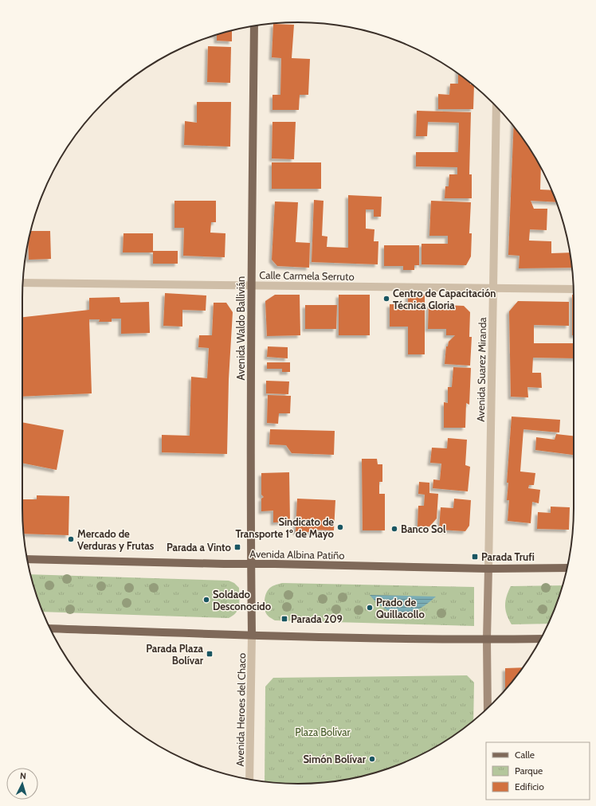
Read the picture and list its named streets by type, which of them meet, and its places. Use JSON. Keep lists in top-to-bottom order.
{
  "streets": {
    "main road": ["Avenida Waldo Ballivián", "Avenida Suarez Miranda", "Avenida Albina Patiño"],
    "street": ["Calle Carmela Serruto", "Avenida Heroes del Chaco"]
  },
  "crossings": [
    ["Calle Carmela Serruto", "Avenida Waldo Ballivián"],
    ["Calle Carmela Serruto", "Avenida Suarez Miranda"],
    ["Avenida Waldo Ballivián", "Avenida Albina Patiño"],
    ["Avenida Waldo Ballivián", "Avenida Heroes del Chaco"],
    ["Avenida Suarez Miranda", "Avenida Albina Patiño"]
  ],
  "parks": ["Plaza Bolívar"],
  "places": {
    "other": [
      "Centro de Capacitación Técnica Gloria",
      "Sindicato de Transporte 1º de Mayo",
      "Banco Sol",
      "Mercado de Verduras y Frutas",
      "Soldado Desconocido",
      "Prado de Quillacollo",
      "Simón Bolívar"
    ],
    "transit": [
      "Parada a Vinto",
      "Parada Trufi",
      "Parada 209",
      "Parada Plaza Bolívar"
    ]
  },
  "legend": ["Calle", "Parque", "Edificio"],
  "north": "top"
}
